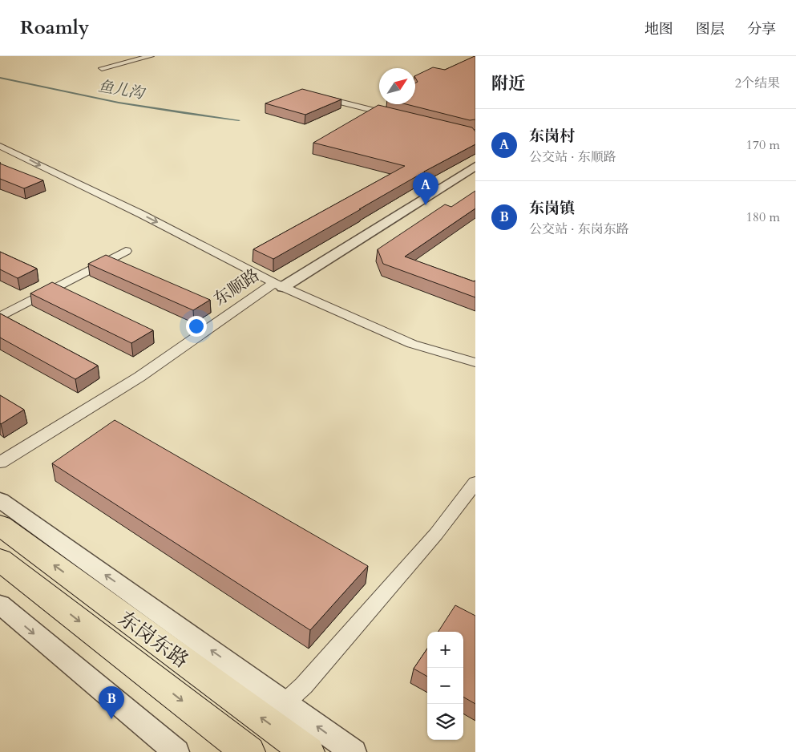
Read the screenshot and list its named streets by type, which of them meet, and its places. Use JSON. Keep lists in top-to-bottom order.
{
  "streets": {
    "main road": ["东岗东路"],
    "street": ["东顺路"]
  },
  "water": ["鱼儿沟"],
  "north": "top right",
  "page": {
    "header": "Roamly",
    "nav": ["地图", "图层", "分享"],
    "heading": ["附近", "2个结果"],
    "list": [
      {
        "mark": "A",
        "name": "东岗村",
        "note": "公交站 · 东顺路",
        "value": "170 m"
      },
      {
        "mark": "B",
        "name": "东岗镇",
        "note": "公交站 · 东岗东路",
        "value": "180 m"
      }
    ],
    "pins": ["A", "B"],
    "map_buttons": ["+", "−"]
  }
}
